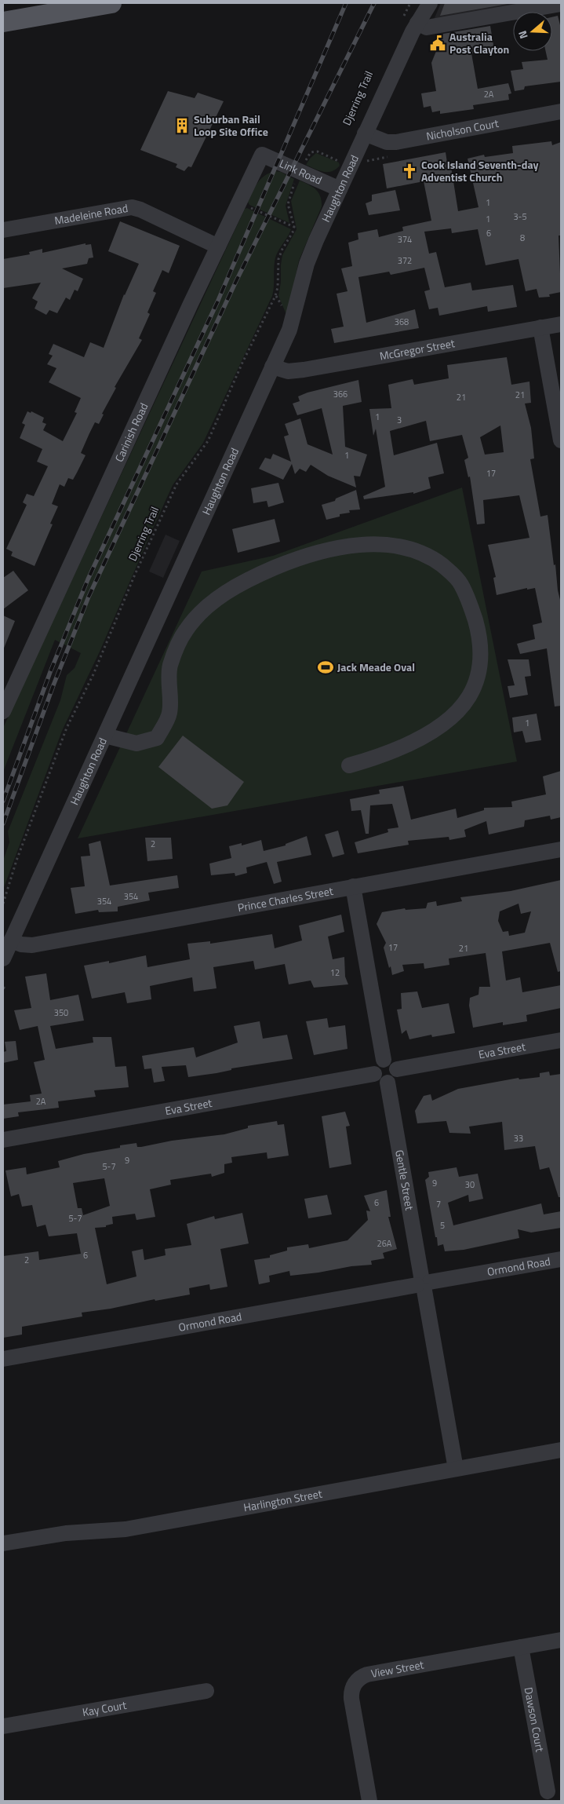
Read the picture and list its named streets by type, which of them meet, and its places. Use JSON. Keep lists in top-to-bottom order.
{
  "streets": {
    "street": [
      "Nicholson Court",
      "Link Road",
      "Haughton Road",
      "Madeleine Road",
      "McGregor Street",
      "Carinish Road",
      "Prince Charles Street",
      "Eva Street",
      "Gentle Street",
      "Ormond Road",
      "Harlington Street",
      "View Street",
      "Kay Court",
      "Dawson Court"
    ],
    "path": ["Djerring Trail"]
  },
  "crossings": [
    ["Nicholson Court", "Haughton Road"],
    ["Link Road", "Haughton Road"],
    ["Link Road", "Carinish Road"],
    ["Haughton Road", "McGregor Street"],
    ["Haughton Road", "Prince Charles Street"],
    ["Madeleine Road", "Carinish Road"],
    ["Eva Street", "Gentle Street"],
    ["Gentle Street", "Ormond Road"],
    ["Gentle Street", "Harlington Street"],
    ["View Street", "Dawson Court"]
  ],
  "places": {
    "public building": ["Australia Post Clayton"],
    "building": ["Suburban Rail Loop Site Office"],
    "church": ["Cook Island Seventh-day Adventist Church"],
    "sports": ["Jack Meade Oval"]
  },
  "house_numbers": [
    "2A",
    "1",
    "3-5",
    "1",
    "6",
    "8",
    "374",
    "372",
    "368",
    "366",
    "21",
    "21",
    "1",
    "3",
    "1",
    "17",
    "1",
    "2",
    "354",
    "354",
    "17",
    "21",
    "12",
    "350",
    "2A",
    "33",
    "9",
    "5-7",
    "9",
    "30",
    "6",
    "7",
    "5-7",
    "5",
    "26A",
    "6",
    "2"
  ],
  "north": "left"
}
